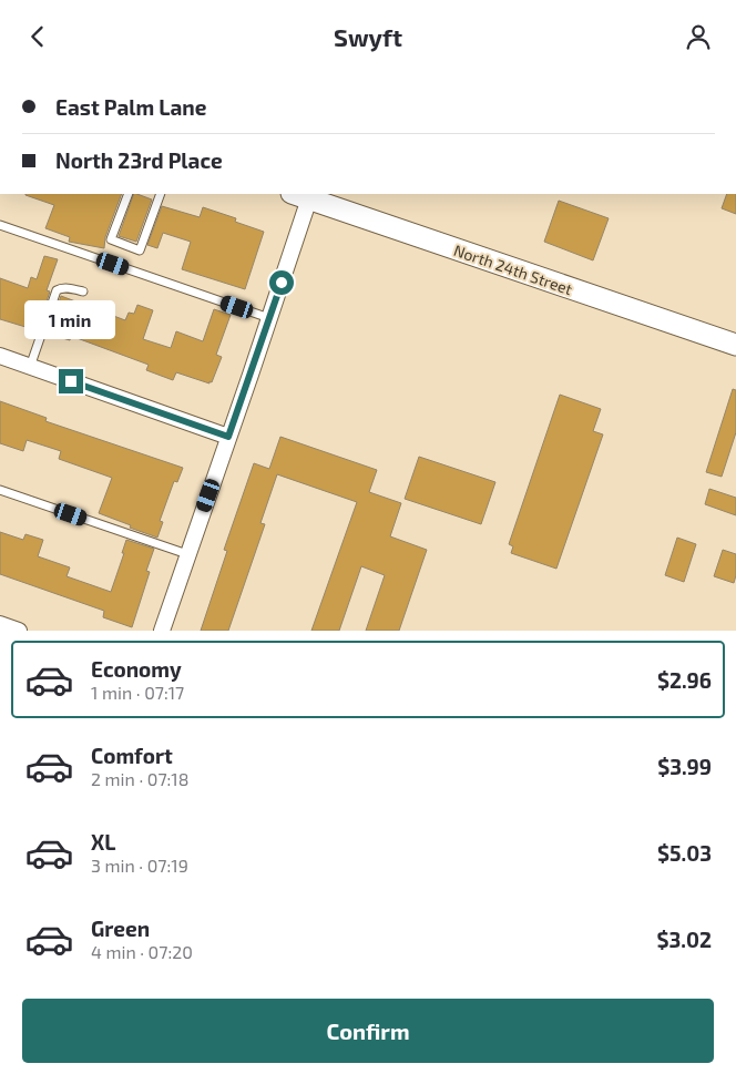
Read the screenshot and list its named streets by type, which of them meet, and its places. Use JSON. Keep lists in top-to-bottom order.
{
  "streets": {
    "main road": ["North 24th Street"]
  },
  "page": {
    "header": "Swyft",
    "banner": ["East Palm Lane", "North 23rd Place"],
    "bubble": "1 min",
    "list": [
      {
        "name": "Economy",
        "note": "1 min · 07:17",
        "value": "$2.96"
      },
      {
        "name": "Comfort",
        "note": "2 min · 07:18",
        "value": "$3.99"
      },
      {
        "name": "XL",
        "note": "3 min · 07:19",
        "value": "$5.03"
      },
      {
        "name": "Green",
        "note": "4 min · 07:20",
        "value": "$3.02"
      }
    ],
    "buttons": "Confirm"
  }
}
